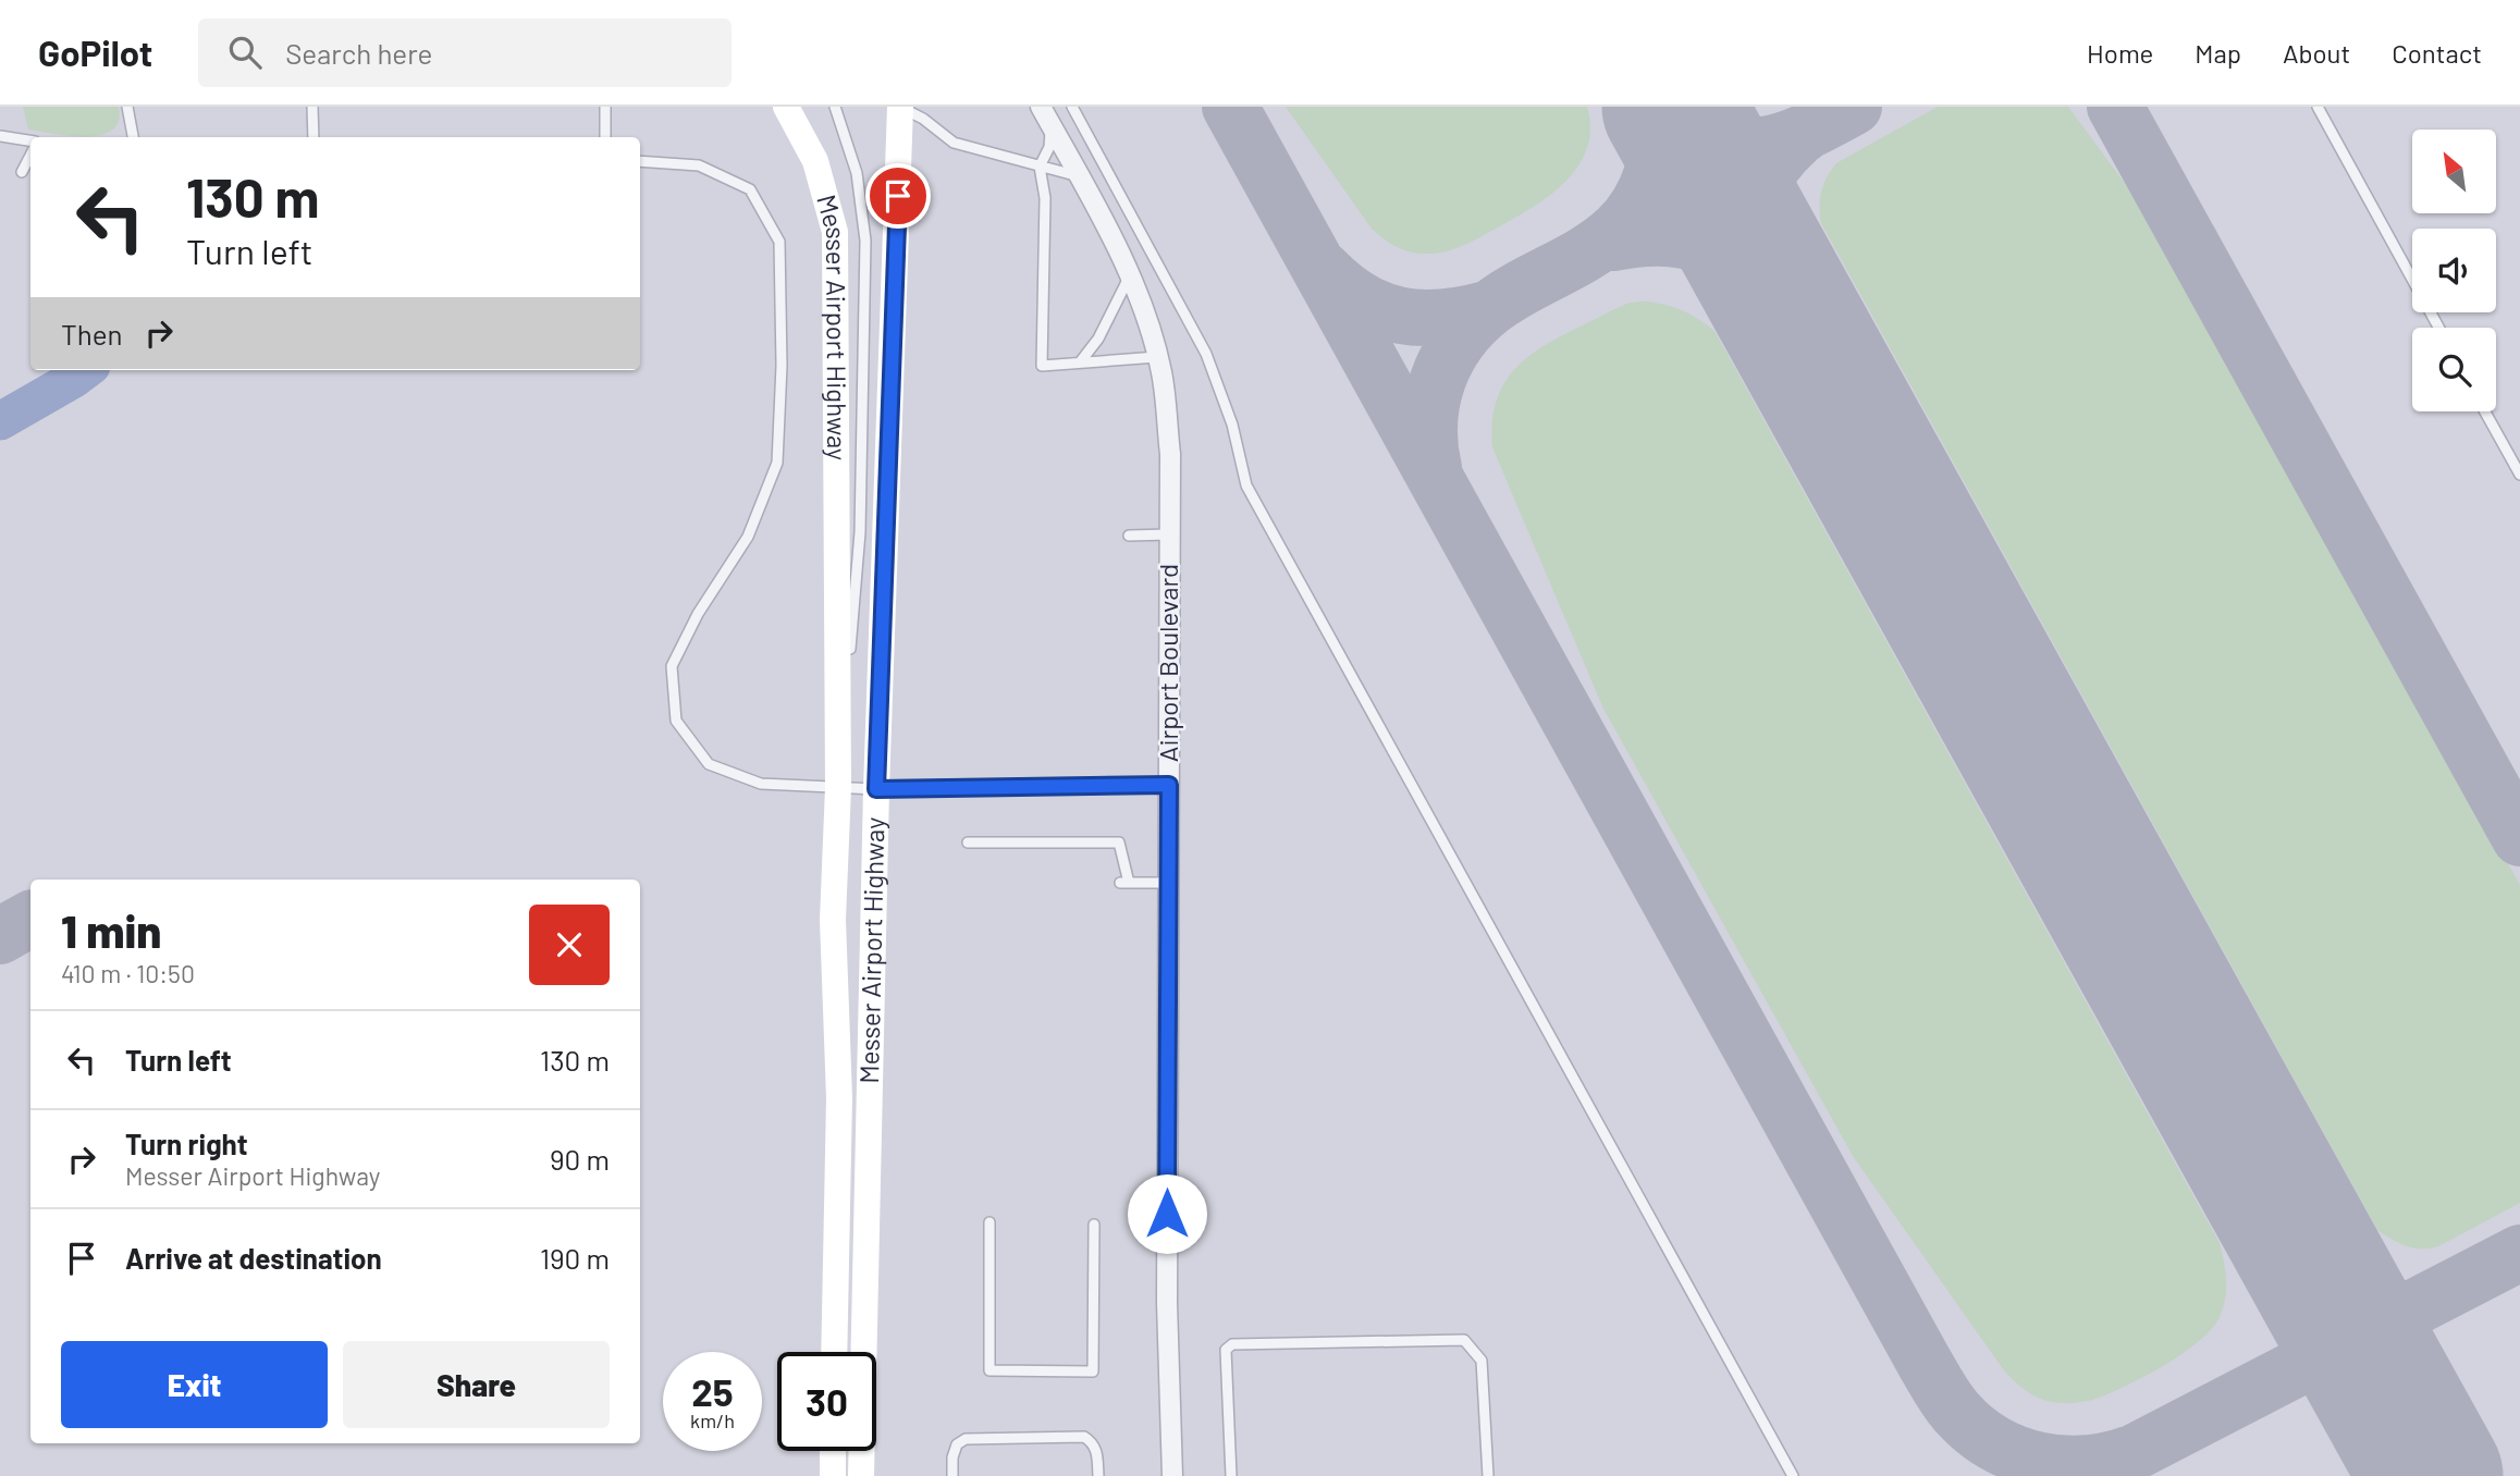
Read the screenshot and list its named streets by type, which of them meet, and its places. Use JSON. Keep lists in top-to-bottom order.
{
  "streets": {
    "main road": ["Messer Airport Highway"],
    "street": ["Airport Boulevard"]
  },
  "north": "top left",
  "page": {
    "header": "GoPilot",
    "search": "Search here",
    "nav": [
      "Home",
      "Map",
      "About",
      "Contact"
    ],
    "turn": ["130 m", "Turn left"],
    "then": "Then",
    "heading": ["1 min", "410 m · 10:50"],
    "list": [
      {
        "name": "Turn left",
        "value": "130 m"
      },
      {
        "name": "Turn right",
        "note": "Messer Airport Highway",
        "value": "90 m"
      },
      {
        "name": "Arrive at destination",
        "value": "190 m"
      }
    ],
    "buttons": ["Exit", "Share"],
    "speed": "25 km/h",
    "limit": "30"
  }
}
